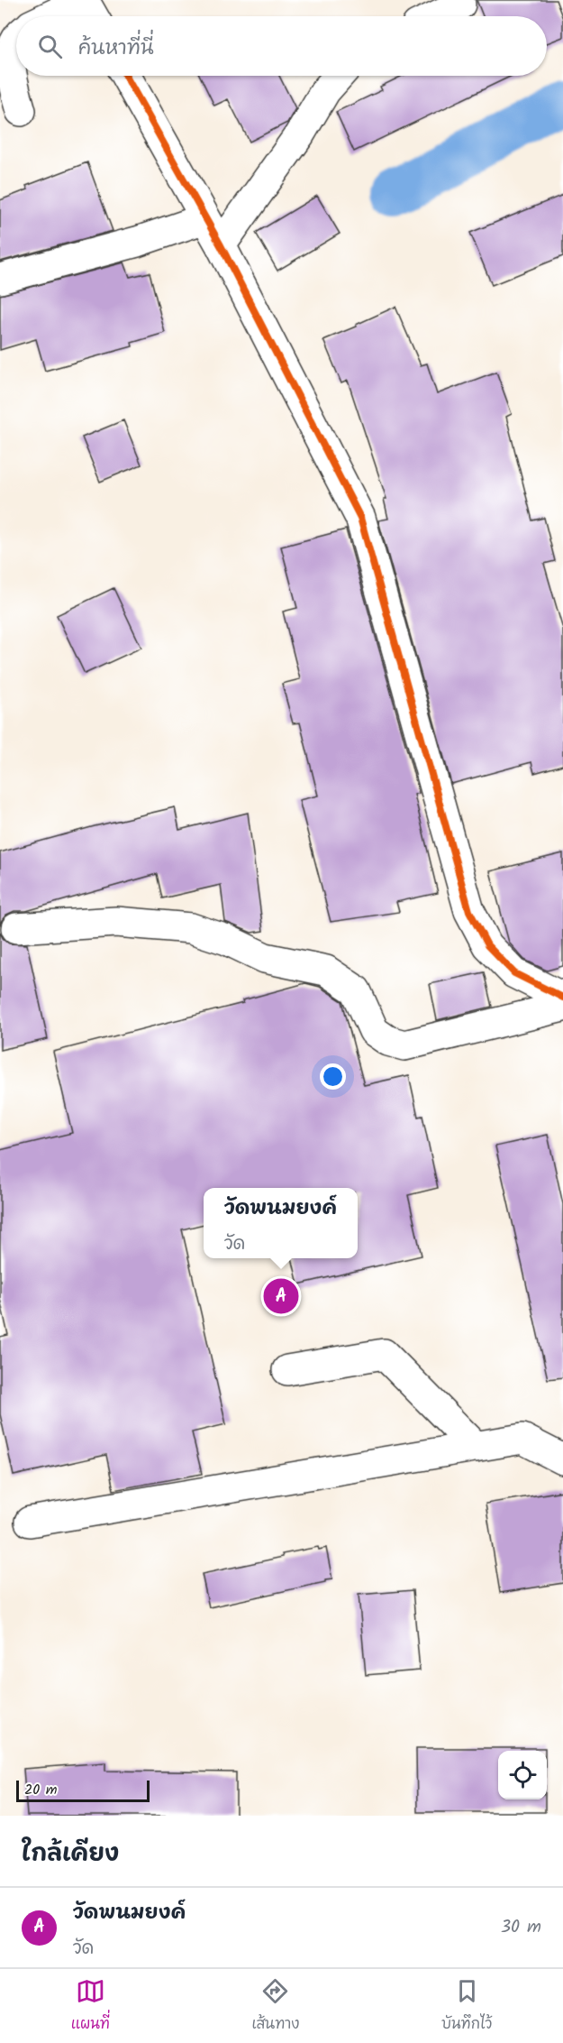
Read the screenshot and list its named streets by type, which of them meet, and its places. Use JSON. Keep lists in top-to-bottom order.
{
  "scale_bar": "20 m",
  "page": {
    "search": "ค้นหาที่นี่",
    "popup": ["วัดพนมยงค์", "วัด"],
    "pins": "A",
    "scale": "20 m",
    "heading": "ใกล้เคียง",
    "list": [
      {
        "mark": "A",
        "name": "วัดพนมยงค์",
        "note": "วัด",
        "value": "30 m"
      }
    ],
    "nav": ["แผนที่", "เส้นทาง", "บันทึกไว้"]
  }
}
